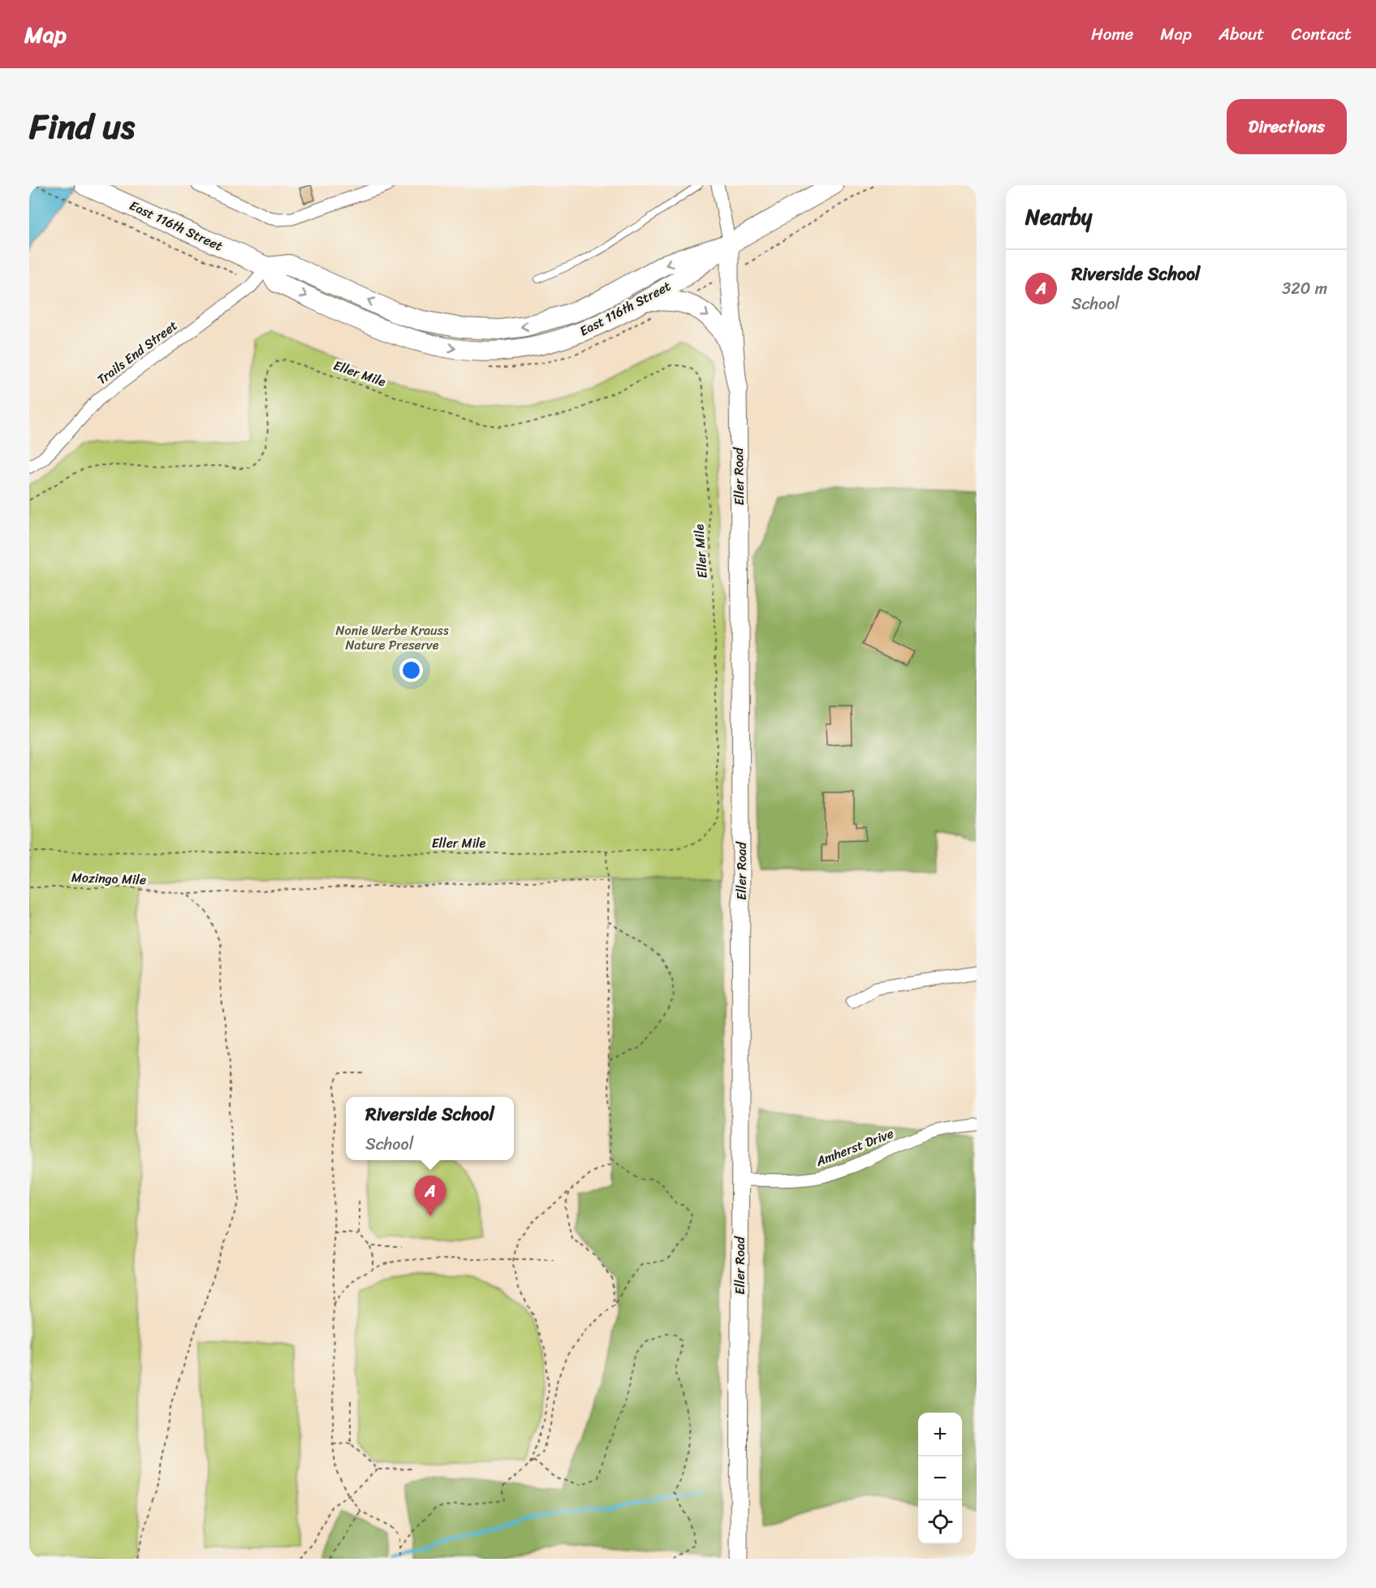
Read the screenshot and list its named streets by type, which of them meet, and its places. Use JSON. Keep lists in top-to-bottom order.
{
  "streets": {
    "main road": ["East 116th Street"],
    "street": ["Trails End Street", "Eller Road", "Amherst Drive"],
    "path": ["Eller Mile", "Mozingo Mile"]
  },
  "crossings": [
    ["East 116th Street", "Trails End Street"],
    ["East 116th Street", "Eller Road"],
    ["Eller Road", "Amherst Drive"]
  ],
  "parks": ["Nonie Werbe Krauss Nature Preserve"],
  "page": {
    "header": "Map",
    "nav": [
      "Home",
      "Map",
      "About",
      "Contact"
    ],
    "title": "Find us",
    "buttons": "Directions",
    "heading": "Nearby",
    "list": [
      {
        "mark": "A",
        "name": "Riverside School",
        "note": "School",
        "value": "320 m"
      }
    ],
    "popup": ["Riverside School", "School"],
    "pins": "A",
    "map_buttons": ["+", "−"]
  }
}
